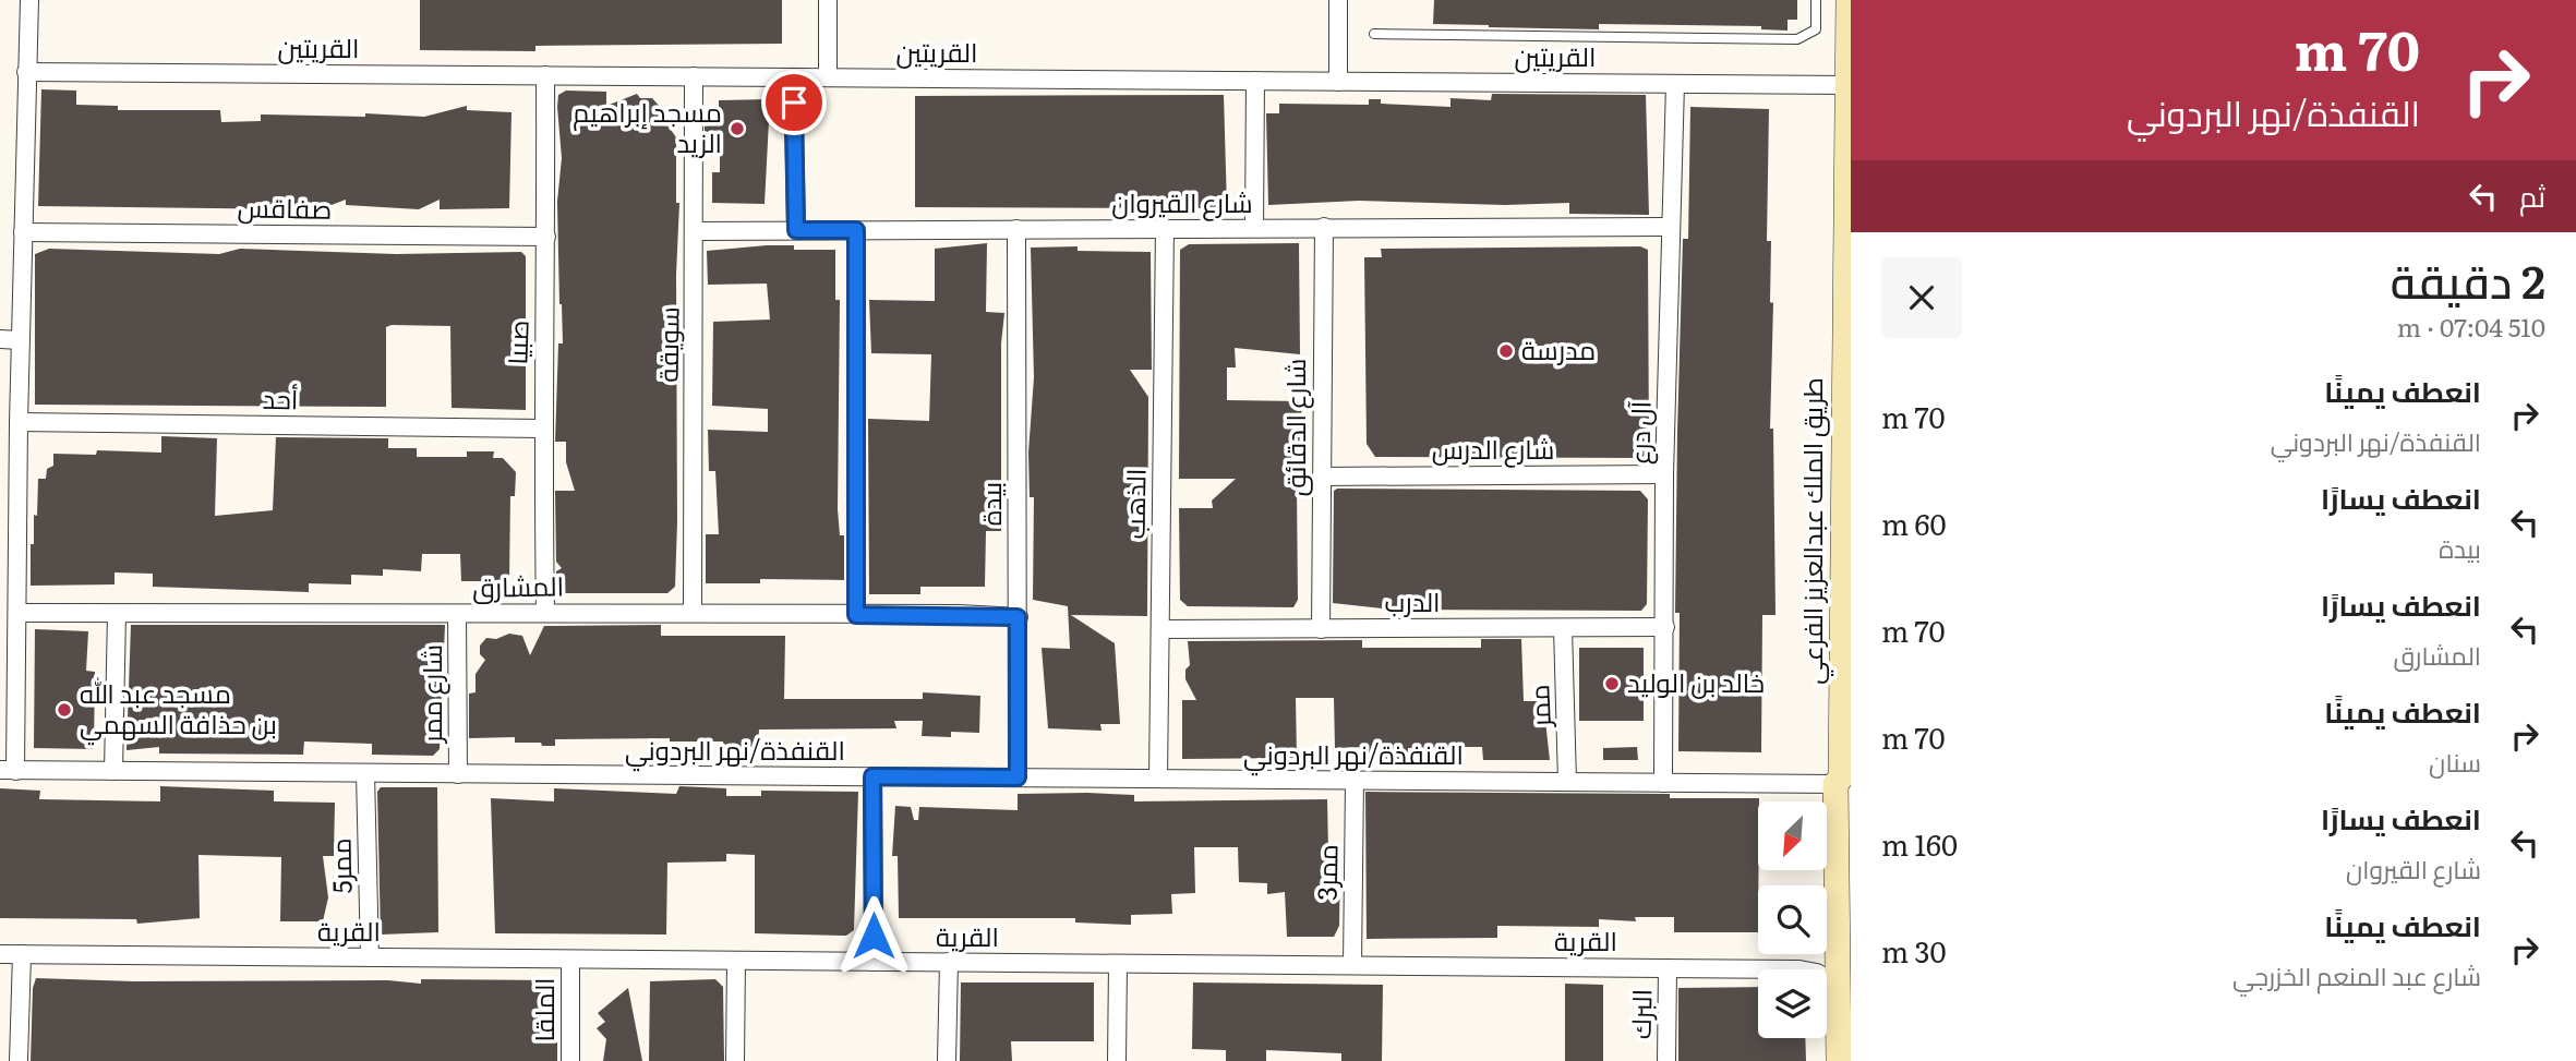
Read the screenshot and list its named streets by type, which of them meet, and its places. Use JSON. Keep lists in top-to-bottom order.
{
  "streets": {
    "main road": ["طريق الملك عبدالعزيز الفرعي"],
    "street": [
      "القريتين",
      "شارع القيروان",
      "صفاقس",
      "صبيا",
      "سويقة",
      "أحد",
      "شارع الدقائق",
      "آل درع",
      "شارع الدرس",
      "بيدة",
      "الذهب",
      "المشارق",
      "الدرب",
      "شارع ممر",
      "ممر",
      "القنفذة/نهر البردوني",
      "ممر5",
      "ممر3",
      "القرية",
      "الملقا",
      "البرك"
    ]
  },
  "crossings": [
    ["القريتين", "صبيا"],
    ["القريتين", "سويقة"],
    ["القريتين", "آل درع"],
    ["القريتين", "طريق الملك عبدالعزيز الفرعي"],
    ["شارع القيروان", "سويقة"],
    ["شارع القيروان", "شارع الدقائق"],
    ["شارع القيروان", "آل درع"],
    ["شارع القيروان", "بيدة"],
    ["شارع القيروان", "الذهب"],
    ["صفاقس", "صبيا"],
    ["صبيا", "أحد"],
    ["صبيا", "المشارق"],
    ["سويقة", "المشارق"],
    ["شارع الدقائق", "شارع الدرس"],
    ["شارع الدقائق", "الدرب"],
    ["آل درع", "شارع الدرس"],
    ["آل درع", "الدرب"],
    ["آل درع", "القنفذة/نهر البردوني"],
    ["بيدة", "المشارق"],
    ["بيدة", "القنفذة/نهر البردوني"],
    ["الذهب", "الدرب"],
    ["الذهب", "القنفذة/نهر البردوني"],
    ["طريق الملك عبدالعزيز الفرعي", "القنفذة/نهر البردوني"],
    ["طريق الملك عبدالعزيز الفرعي", "القرية"],
    ["المشارق", "شارع ممر"],
    ["الدرب", "ممر"],
    ["شارع ممر", "القنفذة/نهر البردوني"],
    ["ممر", "القنفذة/نهر البردوني"],
    ["القنفذة/نهر البردوني", "ممر5"],
    ["القنفذة/نهر البردوني", "ممر3"],
    ["ممر5", "القرية"],
    ["ممر3", "القرية"],
    ["القرية", "الملقا"],
    ["القرية", "البرك"]
  ],
  "places": [
    "مسجد إبراهيم الزيد",
    "مدرسة",
    "خالد بن الوليد",
    "مسجد عبد الله بن حذافة السهمي"
  ],
  "north": "bottom left",
  "page": {
    "turn": ["70 m", "القنفذة/نهر البردوني"],
    "then": "ثم",
    "heading": ["2 دقيقة", "510 m · 07:04"],
    "list": [
      {
        "name": "انعطف يمينًا",
        "note": "القنفذة/نهر البردوني",
        "value": "70 m"
      },
      {
        "name": "انعطف يسارًا",
        "note": "بيدة",
        "value": "60 m"
      },
      {
        "name": "انعطف يسارًا",
        "note": "المشارق",
        "value": "70 m"
      },
      {
        "name": "انعطف يمينًا",
        "note": "سنان",
        "value": "70 m"
      },
      {
        "name": "انعطف يسارًا",
        "note": "شارع القيروان",
        "value": "160 m"
      },
      {
        "name": "انعطف يمينًا",
        "note": "شارع عبد المنعم الخزرجي",
        "value": "30 m"
      }
    ]
  }
}
